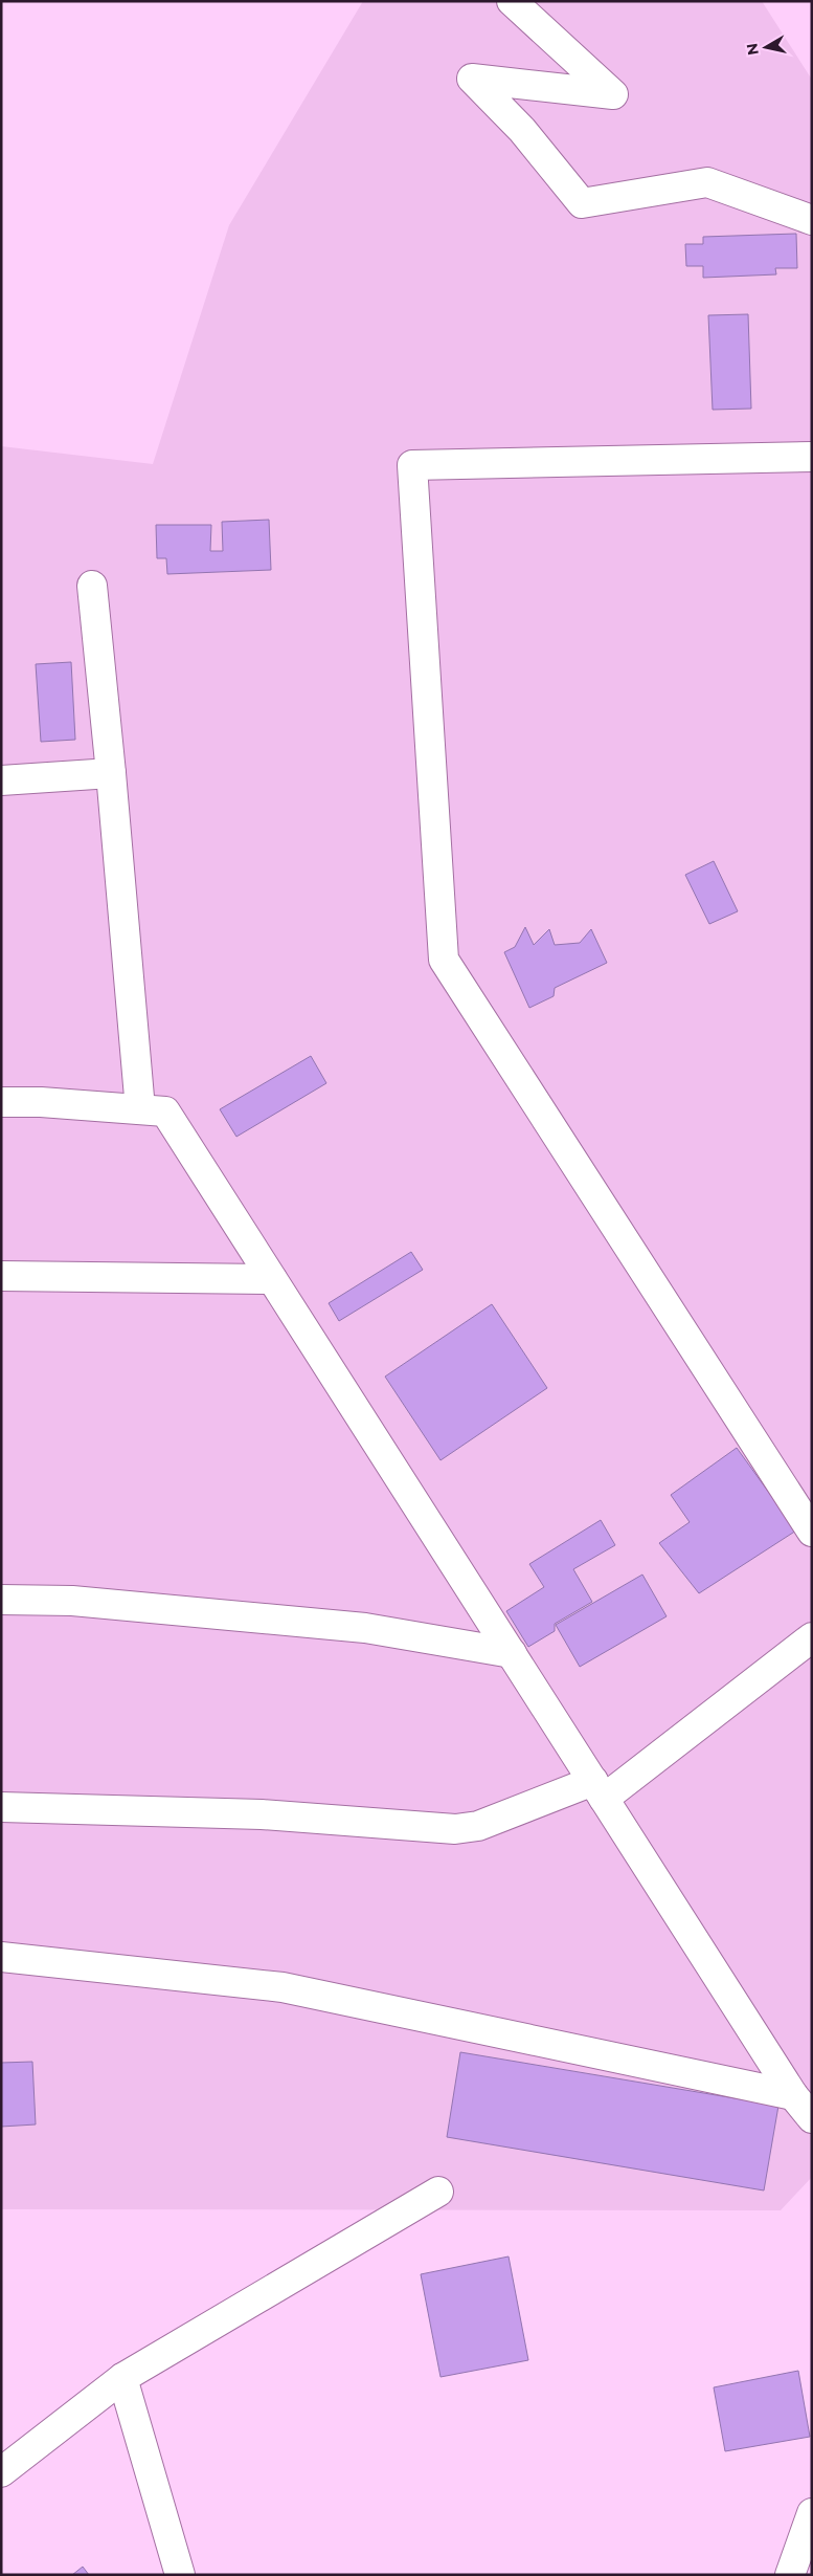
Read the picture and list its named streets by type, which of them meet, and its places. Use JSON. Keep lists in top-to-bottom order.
{
  "north": "left"
}
